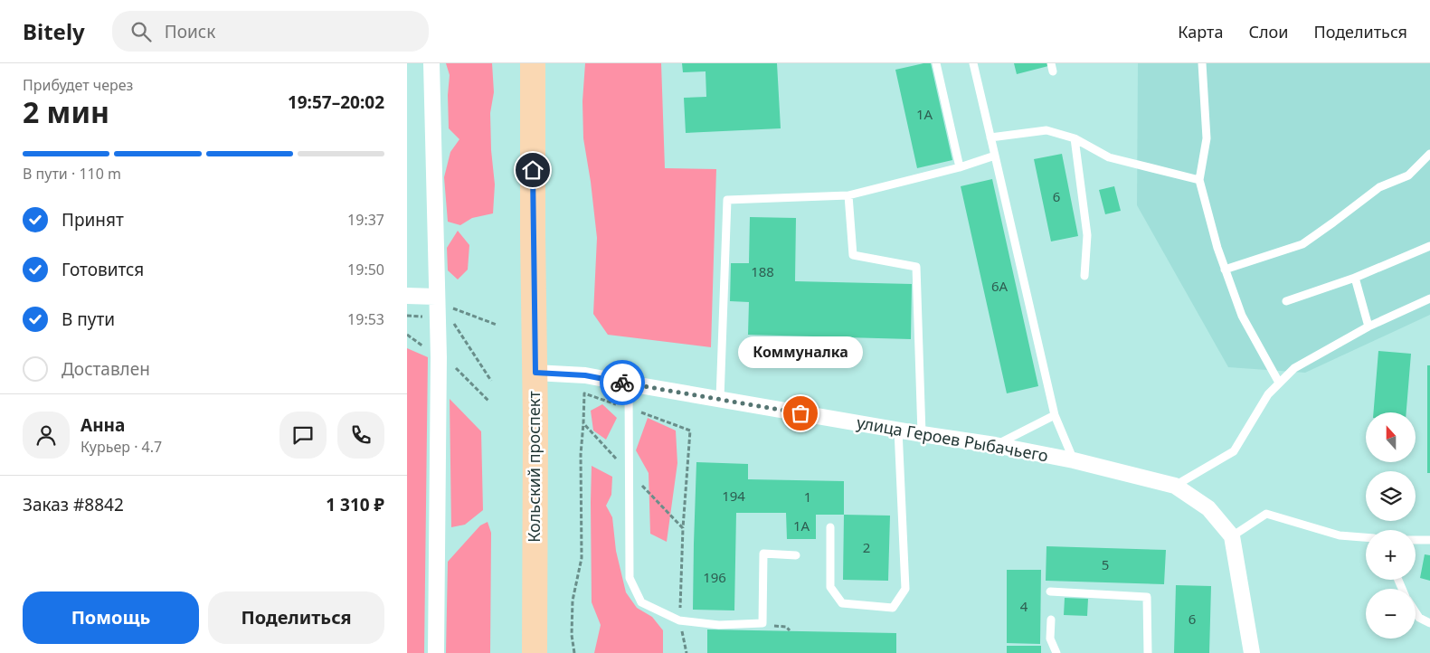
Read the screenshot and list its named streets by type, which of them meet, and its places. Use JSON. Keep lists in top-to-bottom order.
{
  "streets": {
    "main road": ["Кольский проспект"],
    "street": ["улица Героев Рыбачьего"]
  },
  "crossings": [
    ["улица Героев Рыбачьего", "Кольский проспект"]
  ],
  "places": ["Коммуналка"],
  "house_numbers": [
    "1А",
    "6",
    "188",
    "6А",
    "194",
    "1",
    "1А",
    "2",
    "5",
    "196",
    "4",
    "6"
  ],
  "north": "top",
  "page": {
    "header": "Bitely",
    "search": "Поиск",
    "nav": ["Карта", "Слои", "Поделиться"],
    "heading": ["2 мин", "Прибудет через", "19:57–20:02"],
    "panel": [
      "Анна",
      "Курьер · 4.7",
      "Заказ #8842",
      "1 310 ₽"
    ],
    "bar": "В пути · 110 m",
    "list": [
      ["Принят", "19:37"],
      ["Готовится", "19:50"],
      ["В пути", "19:53"],
      "Доставлен"
    ],
    "bubble": "Коммуналка",
    "map_buttons": ["+", "−"],
    "buttons": ["Помощь", "Поделиться"]
  }
}
